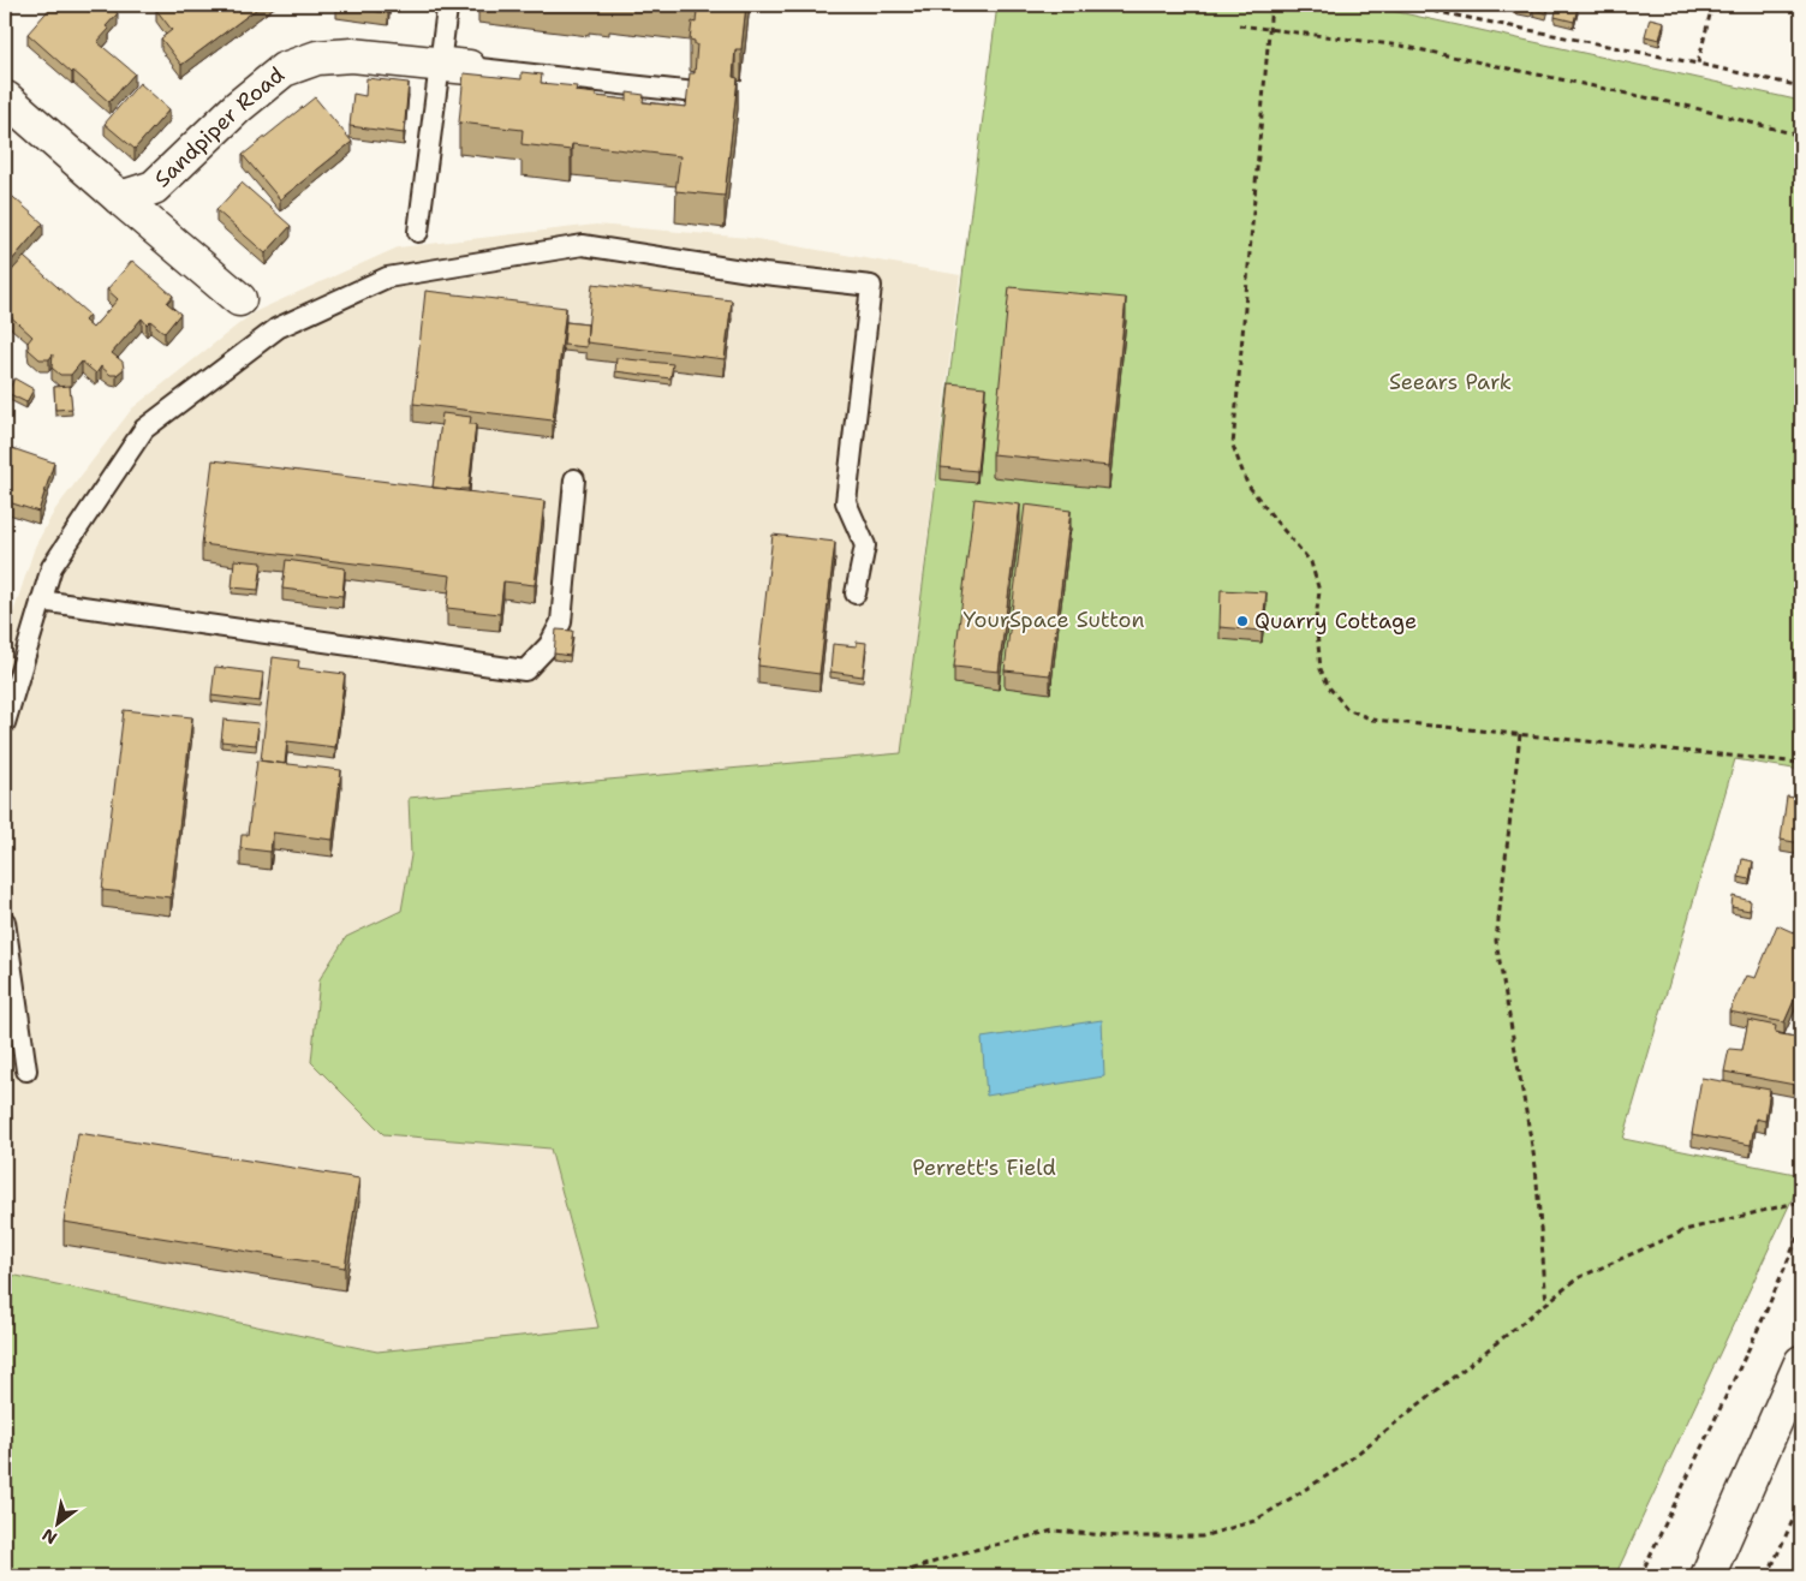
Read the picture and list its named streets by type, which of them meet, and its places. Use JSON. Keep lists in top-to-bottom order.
{
  "streets": {
    "main road": ["Sandpiper Road"]
  },
  "parks": ["Seears Park", "YourSpace Sutton", "Perrett's Field"],
  "places": ["Quarry Cottage"],
  "north": "bottom left"
}
